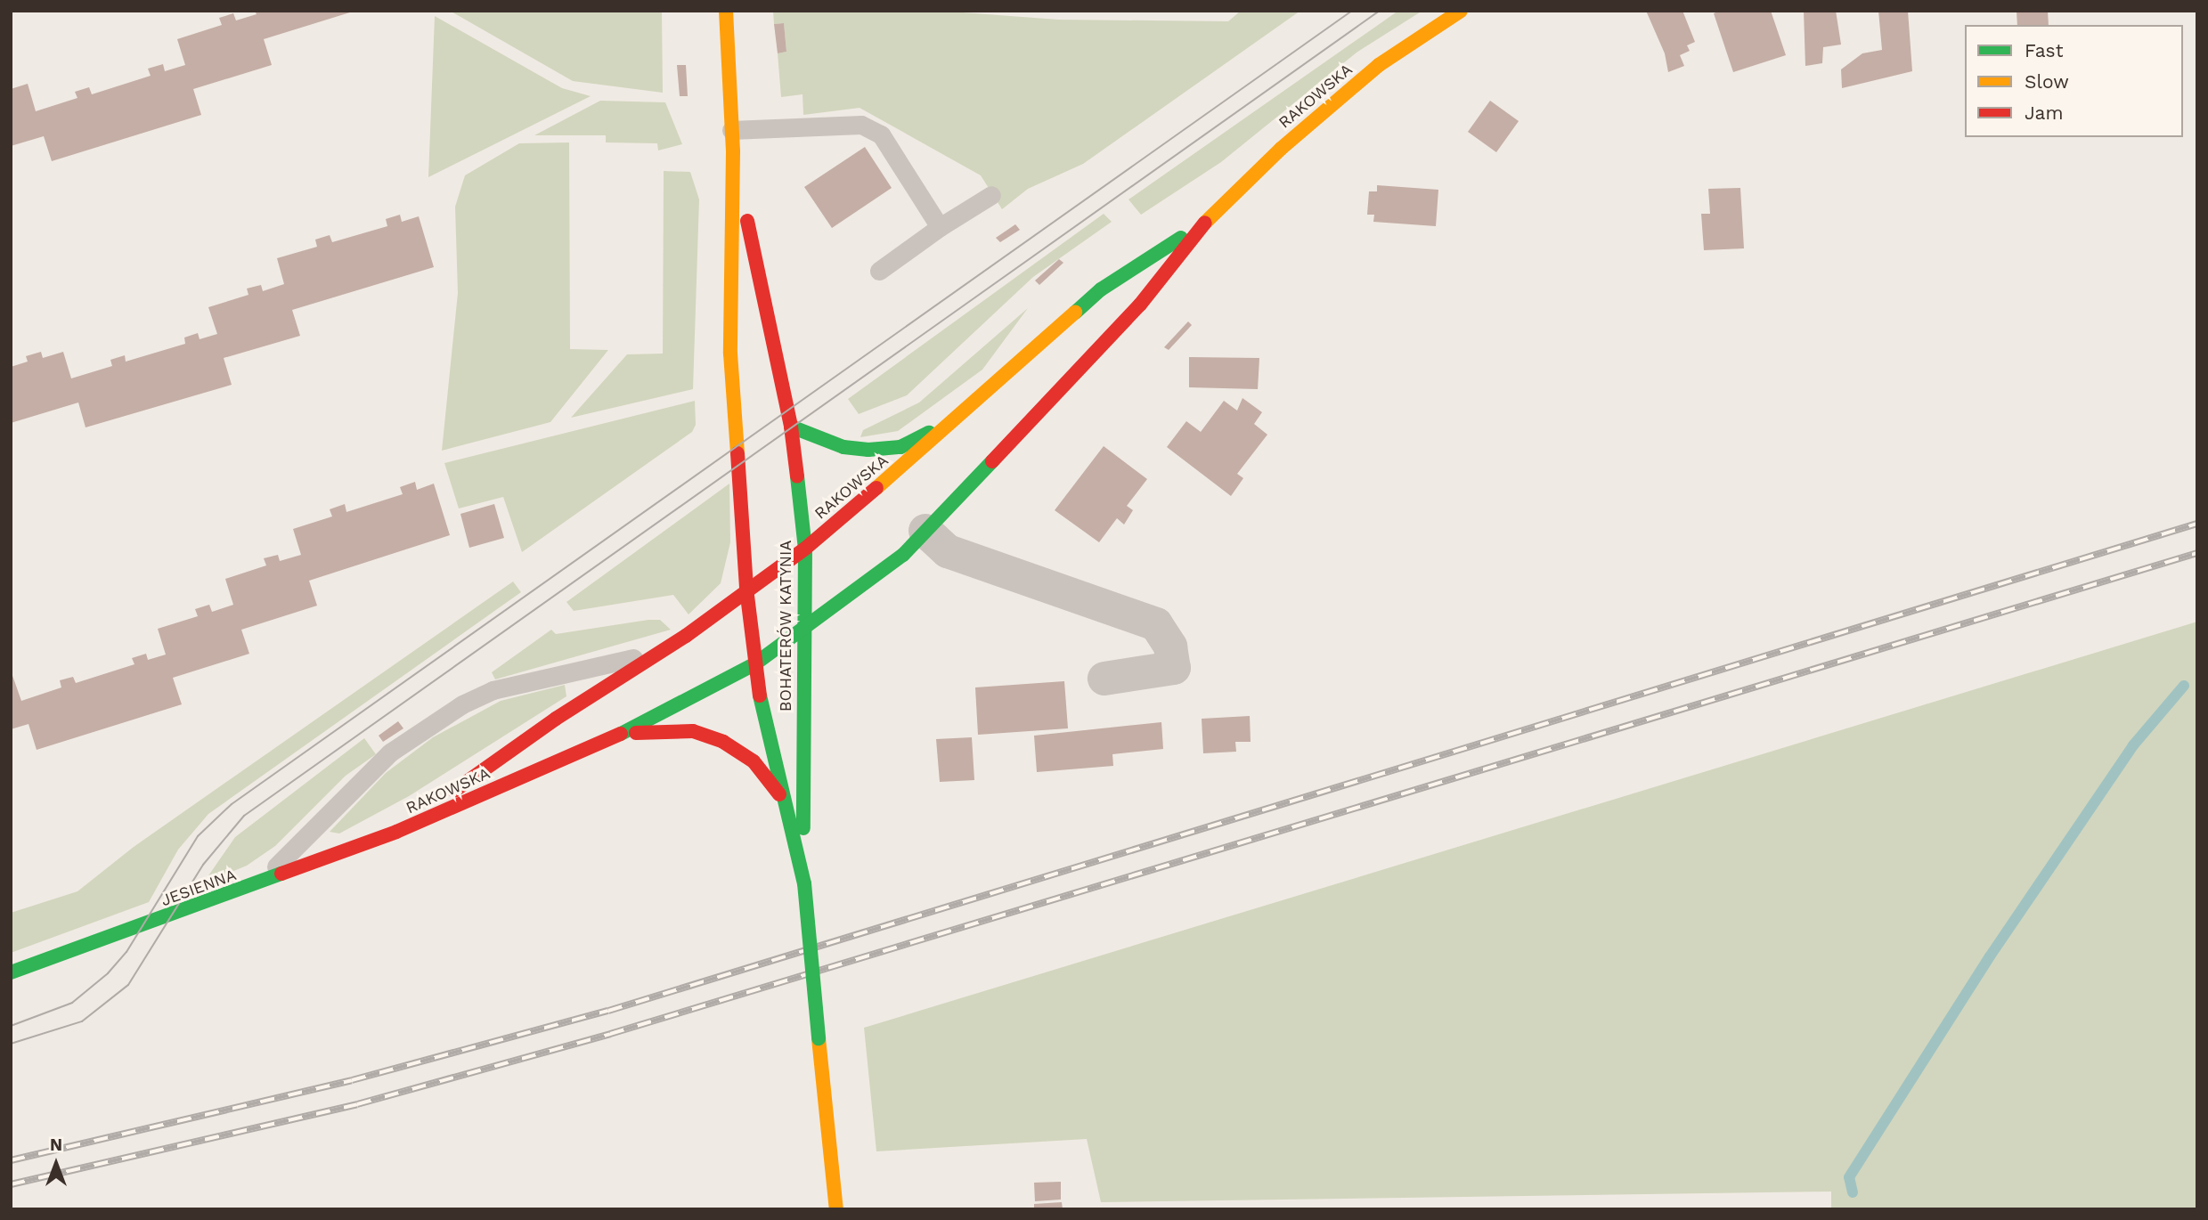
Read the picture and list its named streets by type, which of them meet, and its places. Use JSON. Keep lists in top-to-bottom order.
{
  "streets": {
    "street": ["RAKOWSKA", "BOHATERÓW KATYNIA", "JESIENNA"]
  },
  "crossings": [
    ["RAKOWSKA", "BOHATERÓW KATYNIA"],
    ["RAKOWSKA", "JESIENNA"]
  ],
  "legend": ["Fast", "Slow", "Jam"],
  "north": "top"
}
